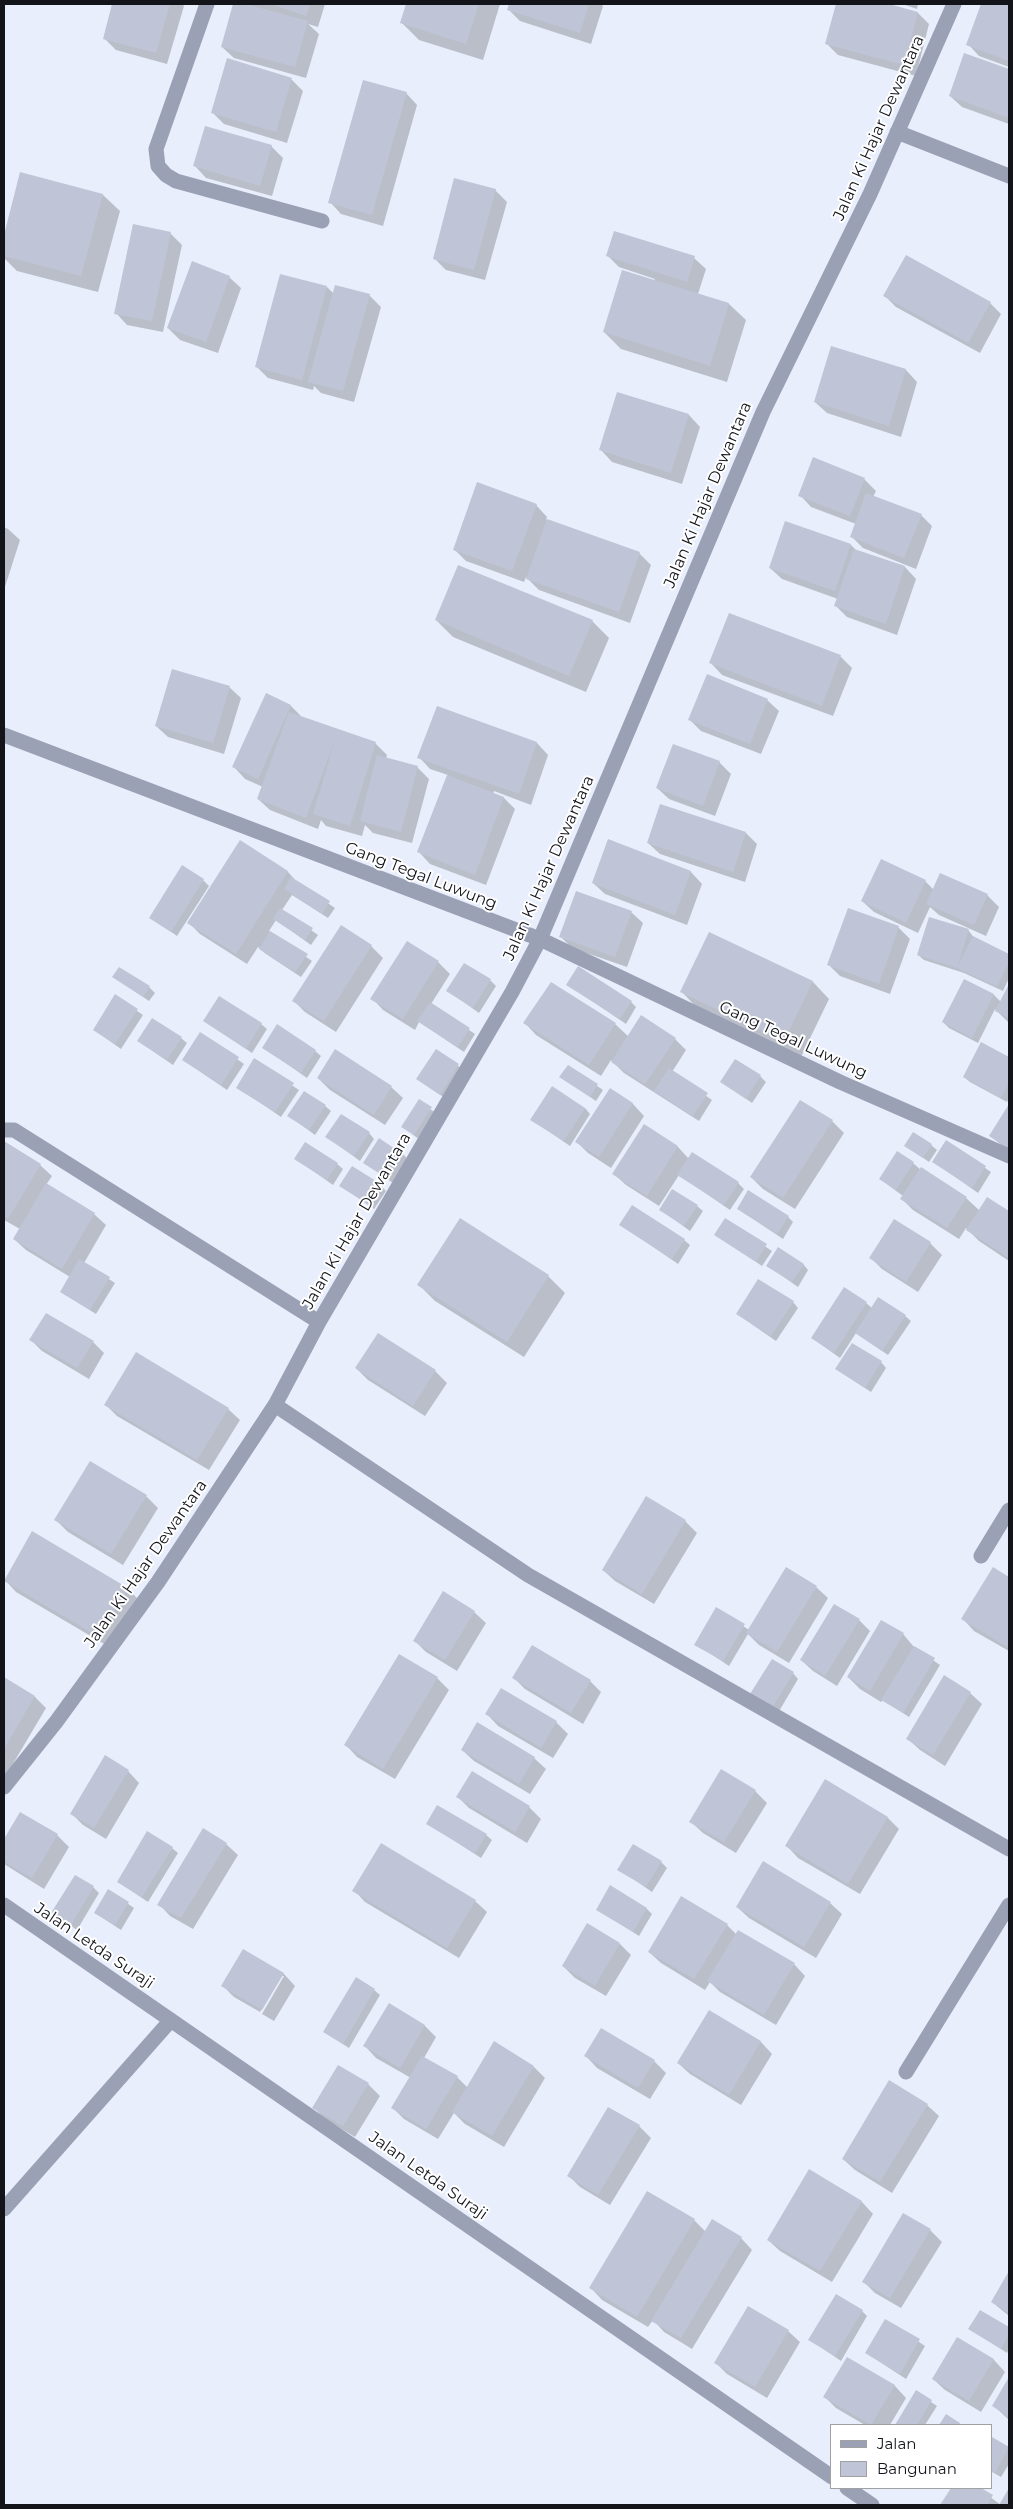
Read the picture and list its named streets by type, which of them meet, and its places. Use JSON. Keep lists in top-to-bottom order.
{
  "streets": {
    "street": ["Jalan Ki Hajar Dewantara", "Gang Tegal Luwung", "Jalan Letda Suraji"]
  },
  "crossings": [
    ["Jalan Ki Hajar Dewantara", "Gang Tegal Luwung"]
  ],
  "legend": ["Jalan", "Bangunan"]
}
